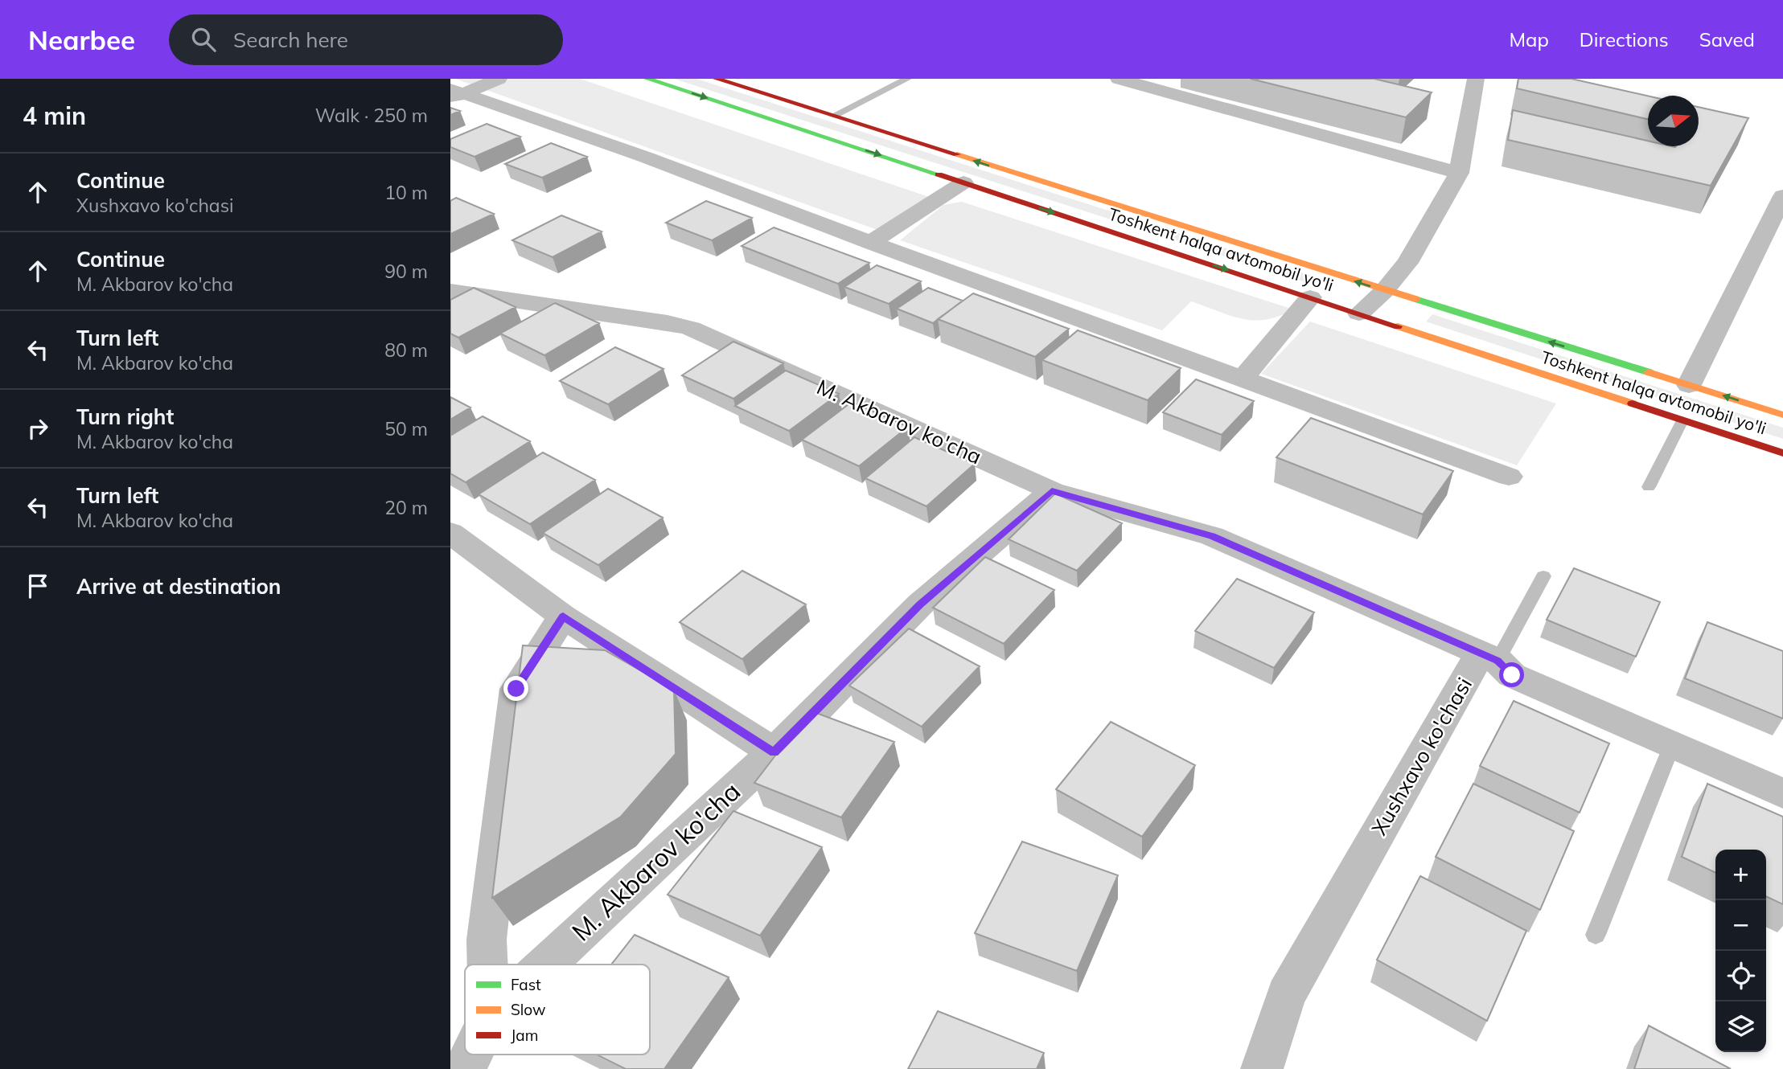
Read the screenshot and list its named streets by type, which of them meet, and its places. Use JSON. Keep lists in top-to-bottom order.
{
  "streets": {
    "highway": ["Toshkent halqa avtomobil yo'li"],
    "street": ["M. Akbarov ko'cha", "Xushxavo ko'chasi"]
  },
  "crossings": [
    ["M. Akbarov ko'cha", "Xushxavo ko'chasi"]
  ],
  "legend": ["Fast", "Slow", "Jam"],
  "north": "right",
  "page": {
    "header": "Nearbee",
    "search": "Search here",
    "nav": ["Map", "Directions", "Saved"],
    "heading": ["4 min", "Walk · 250 m"],
    "list": [
      ["Continue", "Xushxavo ko'chasi", "10 m"],
      ["Continue", "M. Akbarov ko'cha", "90 m"],
      ["Turn left", "M. Akbarov ko'cha", "80 m"],
      ["Turn right", "M. Akbarov ko'cha", "50 m"],
      ["Turn left", "M. Akbarov ko'cha", "20 m"],
      "Arrive at destination"
    ],
    "map_buttons": ["+", "−"]
  }
}
